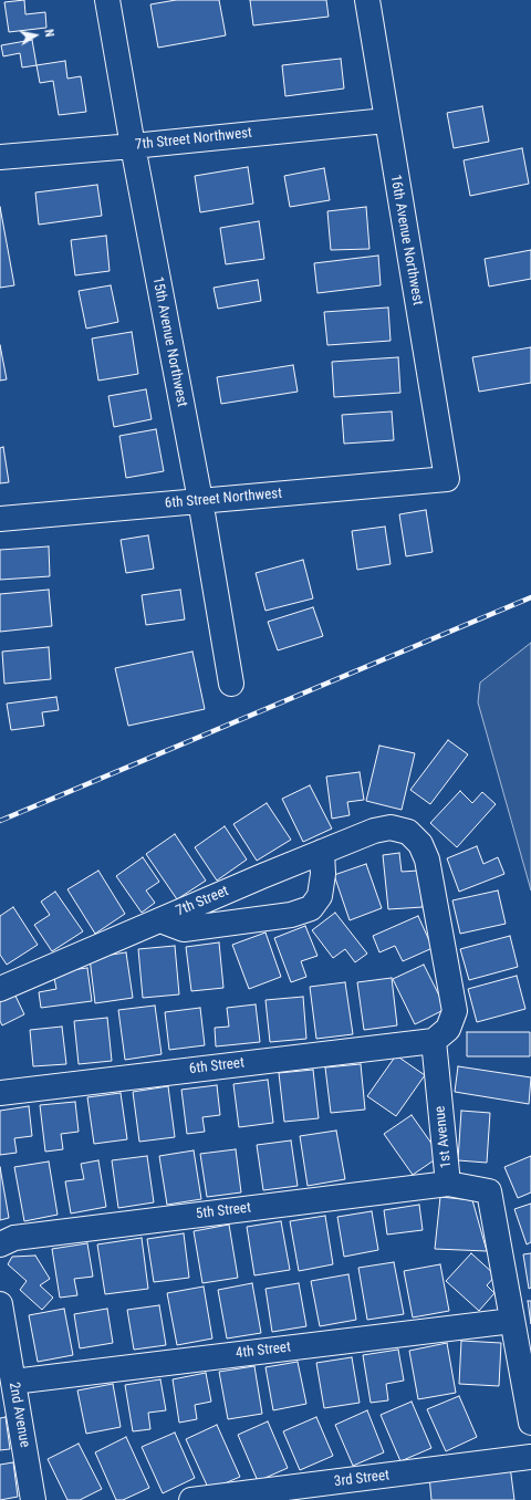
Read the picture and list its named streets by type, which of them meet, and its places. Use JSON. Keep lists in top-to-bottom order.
{
  "streets": {
    "street": [
      "7th Street Northwest",
      "16th Avenue Northwest",
      "15th Avenue Northwest",
      "6th Street Northwest",
      "7th Street",
      "6th Street",
      "1st Avenue",
      "5th Street",
      "4th Street",
      "2nd Avenue",
      "3rd Street"
    ]
  },
  "crossings": [
    ["7th Street Northwest", "16th Avenue Northwest"],
    ["7th Street Northwest", "15th Avenue Northwest"],
    ["16th Avenue Northwest", "6th Street Northwest"],
    ["15th Avenue Northwest", "6th Street Northwest"],
    ["7th Street", "6th Street"],
    ["7th Street", "1st Avenue"],
    ["6th Street", "1st Avenue"],
    ["1st Avenue", "5th Street"],
    ["1st Avenue", "4th Street"],
    ["4th Street", "2nd Avenue"]
  ],
  "north": "right"
}
